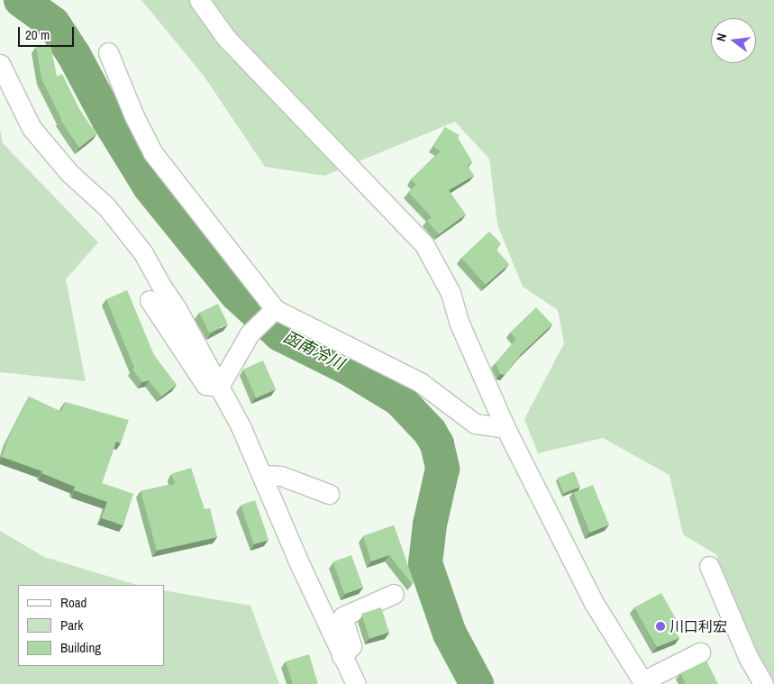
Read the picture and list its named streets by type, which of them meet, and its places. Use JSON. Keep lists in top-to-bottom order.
{
  "water": ["函南冷川"],
  "places": ["川口利宏"],
  "legend": ["Road", "Park", "Building"],
  "scale_bar": "20 m",
  "north": "left"
}
